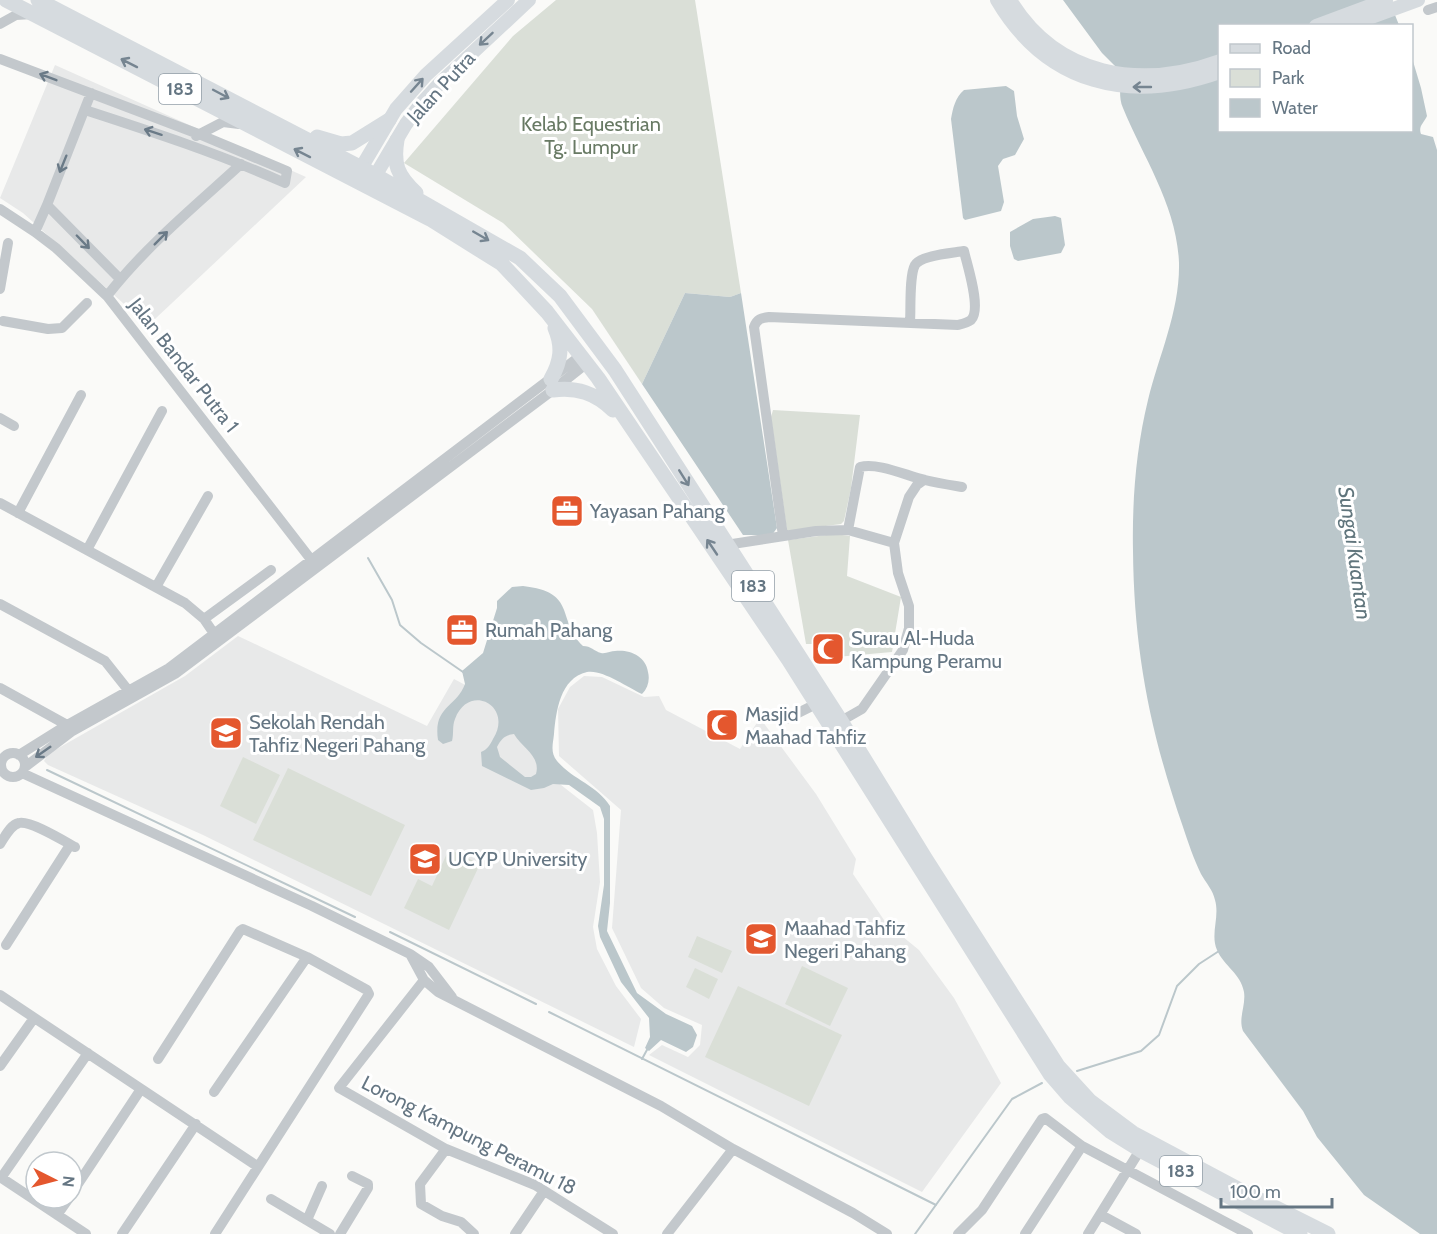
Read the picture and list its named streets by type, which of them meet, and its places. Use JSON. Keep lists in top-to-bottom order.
{
  "streets": {
    "highway": ["183"],
    "main road": ["Jalan Putra"],
    "street": ["Jalan Bandar Putra 1", "Lorong Kampung Peramu 18"]
  },
  "crossings": [
    ["Jalan Putra", "183"]
  ],
  "water": ["Sungai Kuantan"],
  "parks": ["Kelab Equestrian Tg. Lumpur"],
  "places": {
    "office": ["Yayasan Pahang", "Rumah Pahang"],
    "mosque": ["Surau Al-Huda Kampung Peramu", "Masjid Maahad Tahfiz"],
    "school or university": ["Sekolah Rendah Tahfiz Negeri Pahang", "UCYP University", "Maahad Tahfiz Negeri Pahang"]
  },
  "legend": ["Road", "Park", "Water"],
  "scale_bar": "100 m",
  "north": "right"
}
